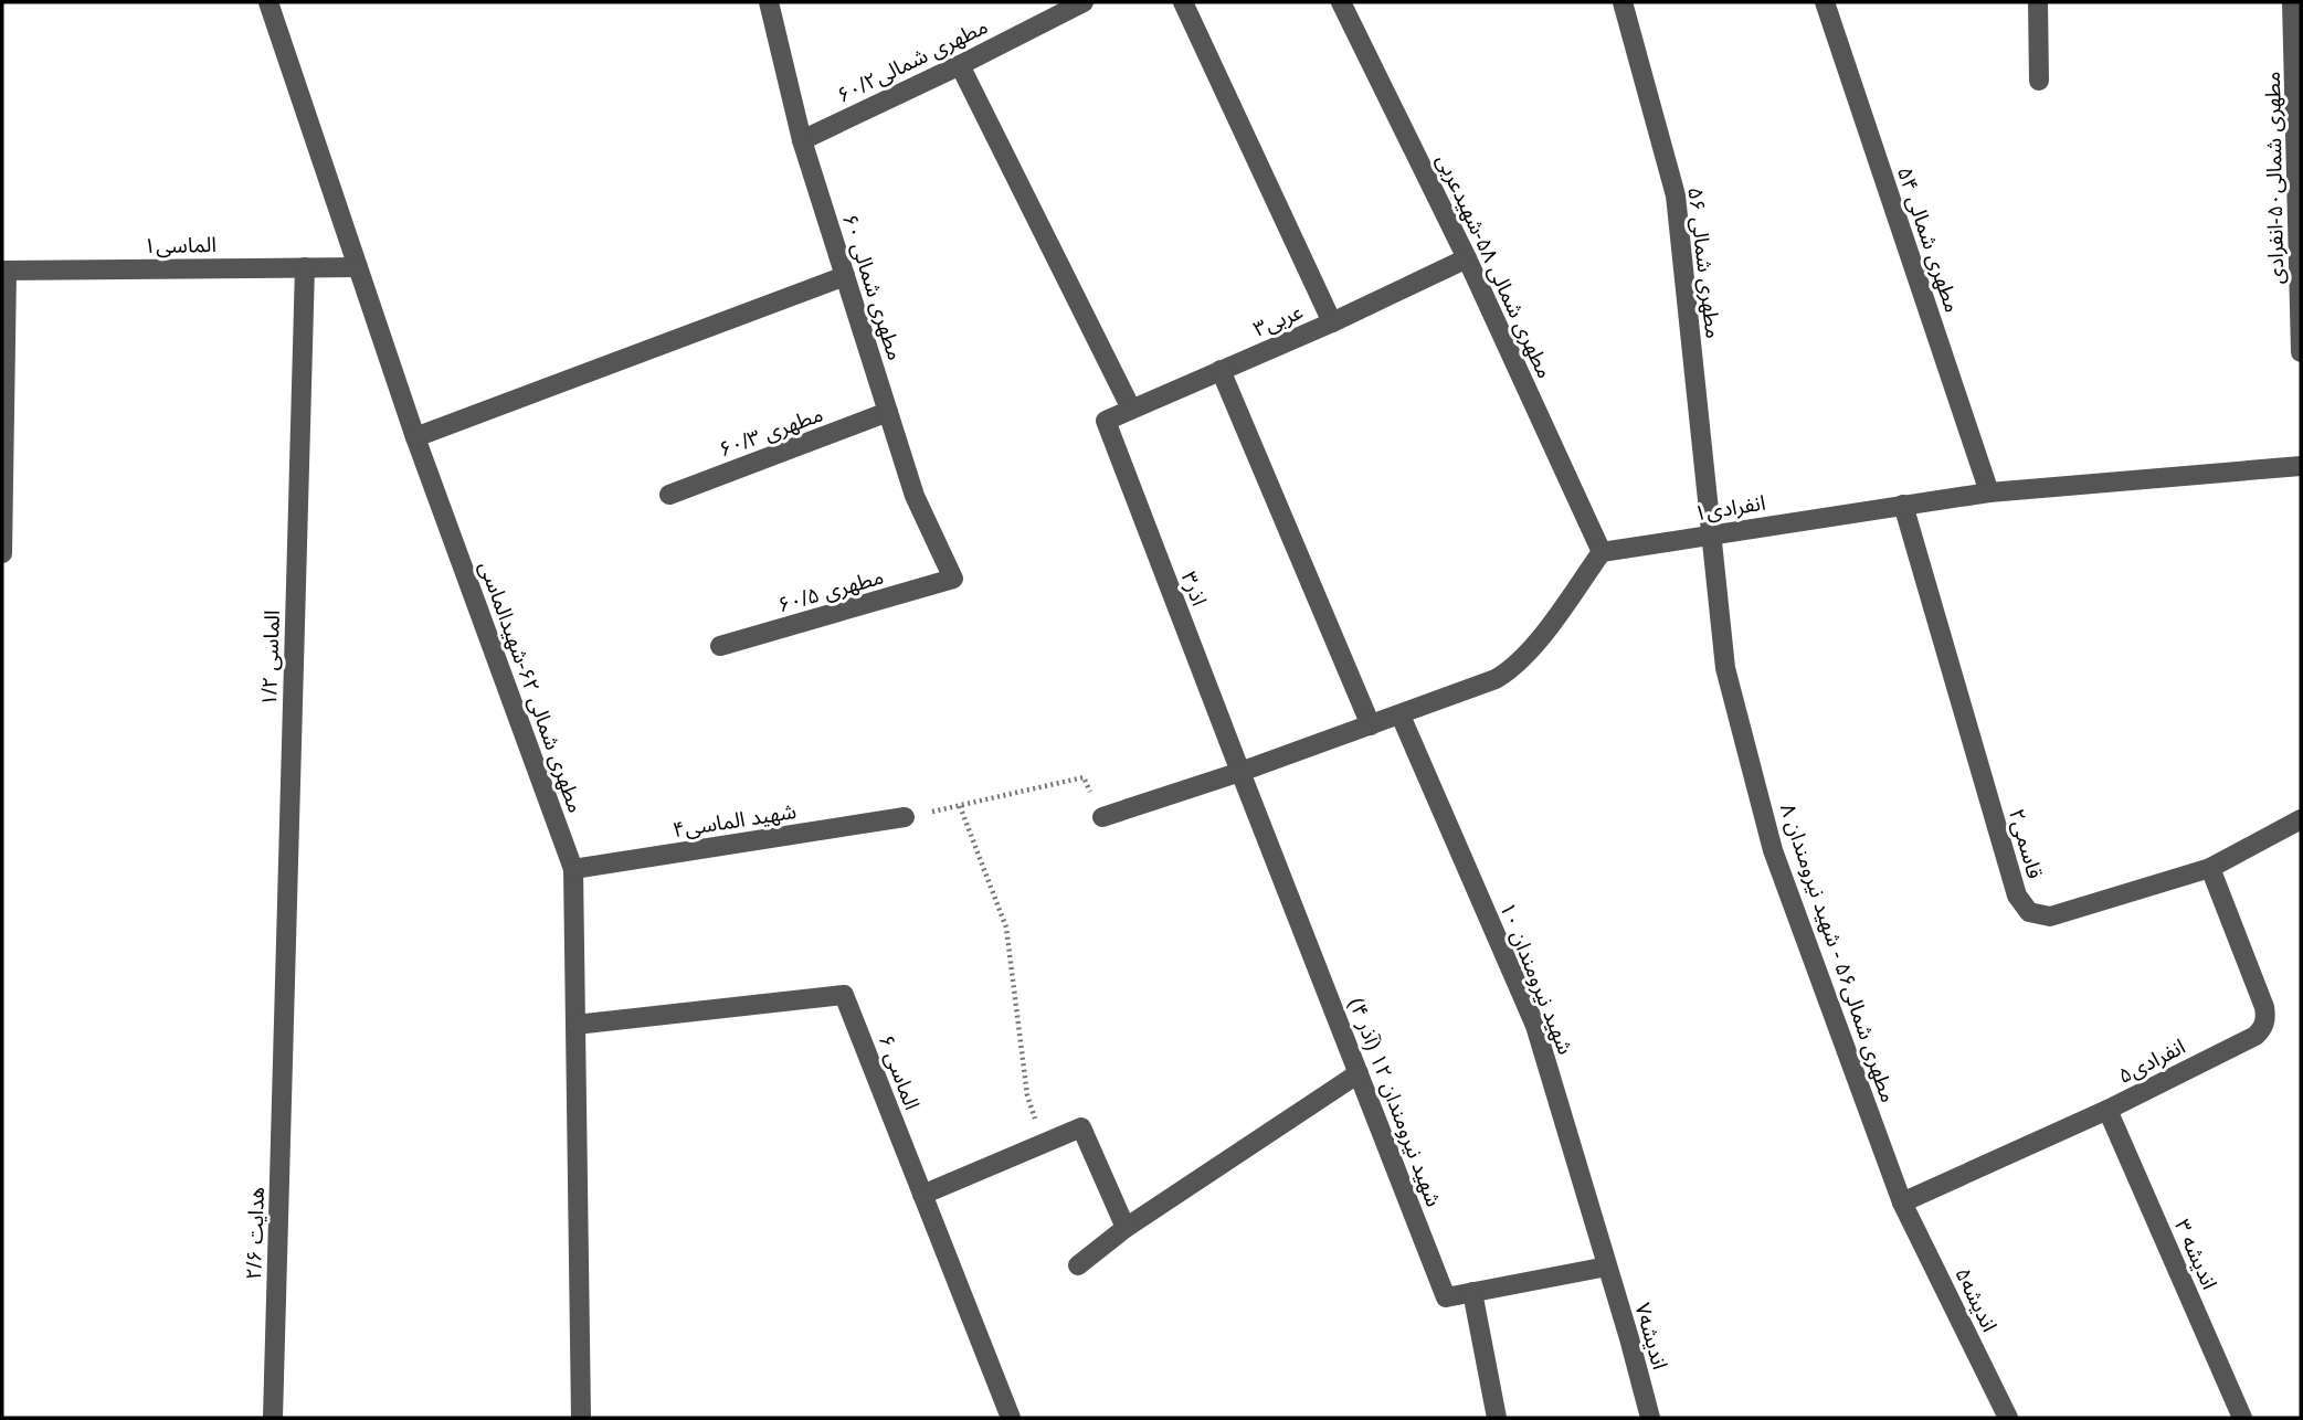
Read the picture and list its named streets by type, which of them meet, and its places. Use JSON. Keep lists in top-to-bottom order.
{
  "streets": {
    "street": [
      "مطهری شمالی۶۰/۲",
      "مطهری شمالی۵۰-انفرادی",
      "مطهری شمالی ۵۴",
      "الماسی۱",
      "مطهری شمالی ۵۶",
      "مطهری شمالی ۵۸-شهیدعربی",
      "مطهری شمالی ۶۰",
      "عربی۳",
      "مطهری ۶۰/۳",
      "انفرادی۱",
      "اذر۳",
      "مطهری ۶۰/۵",
      "الماسی ۱/۲",
      "مطهری شمالی ۶۲-شهیدالماسی",
      "شهید الماسی۴",
      "قاسمی۲",
      "مطهری شمالی۵۶ - شهید نیرومندان ۸",
      "شهید نیرومندان ۱۰",
      "انفرادی۵",
      "الماسی ۶",
      "شهید نیرومندان ۱۲ (آذر ۴)",
      "هدایت ۲/۶",
      "اندیشه ۳",
      "اندیشه۵",
      "اندیشه۷"
    ]
  },
  "crossings": [
    ["مطهری شمالی۶۰/۲", "مطهری شمالی ۶۰"],
    ["مطهری شمالی ۵۴", "انفرادی۱"],
    ["الماسی۱", "الماسی ۱/۲"],
    ["الماسی۱", "مطهری شمالی ۶۲-شهیدالماسی"],
    ["مطهری شمالی ۵۶", "انفرادی۱"],
    ["مطهری شمالی ۵۶", "مطهری شمالی۵۶ - شهید نیرومندان ۸"],
    ["مطهری شمالی ۵۸-شهیدعربی", "عربی۳"],
    ["مطهری شمالی ۵۸-شهیدعربی", "انفرادی۱"],
    ["مطهری شمالی ۶۰", "مطهری ۶۰/۳"],
    ["مطهری شمالی ۶۰", "مطهری ۶۰/۵"],
    ["عربی۳", "اذر۳"],
    ["انفرادی۱", "قاسمی۲"],
    ["انفرادی۱", "مطهری شمالی۵۶ - شهید نیرومندان ۸"],
    ["اذر۳", "شهید نیرومندان ۱۲ (آذر ۴)"],
    ["الماسی ۱/۲", "هدایت ۲/۶"],
    ["مطهری شمالی ۶۲-شهیدالماسی", "شهید الماسی۴"],
    ["مطهری شمالی ۶۲-شهیدالماسی", "الماسی ۶"],
    ["قاسمی۲", "انفرادی۵"],
    ["مطهری شمالی۵۶ - شهید نیرومندان ۸", "انفرادی۵"],
    ["مطهری شمالی۵۶ - شهید نیرومندان ۸", "اندیشه۵"],
    ["شهید نیرومندان ۱۰", "شهید نیرومندان ۱۲ (آذر ۴)"],
    ["شهید نیرومندان ۱۰", "اندیشه۷"],
    ["انفرادی۵", "اندیشه ۳"],
    ["انفرادی۵", "اندیشه۵"],
    ["شهید نیرومندان ۱۲ (آذر ۴)", "اندیشه۷"]
  ]
}
